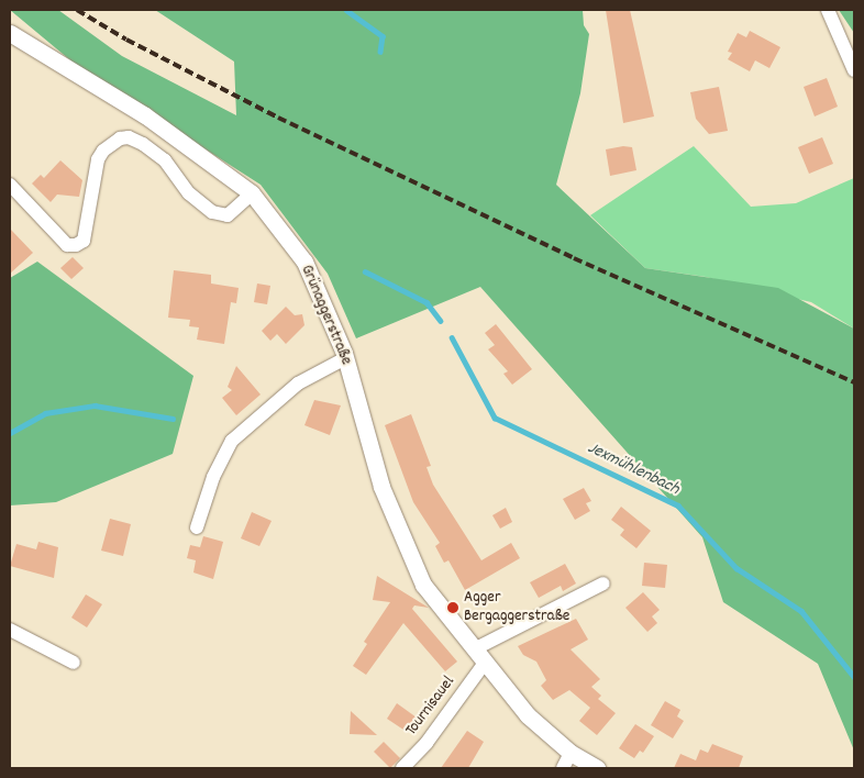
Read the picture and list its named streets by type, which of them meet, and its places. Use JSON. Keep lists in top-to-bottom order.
{
  "streets": {
    "street": ["Grünaggerstraße", "Tournisauel"]
  },
  "crossings": [
    ["Grünaggerstraße", "Tournisauel"]
  ],
  "water": ["Jexmühlenbach"],
  "places": ["Agger Bergaggerstraße"]
}
